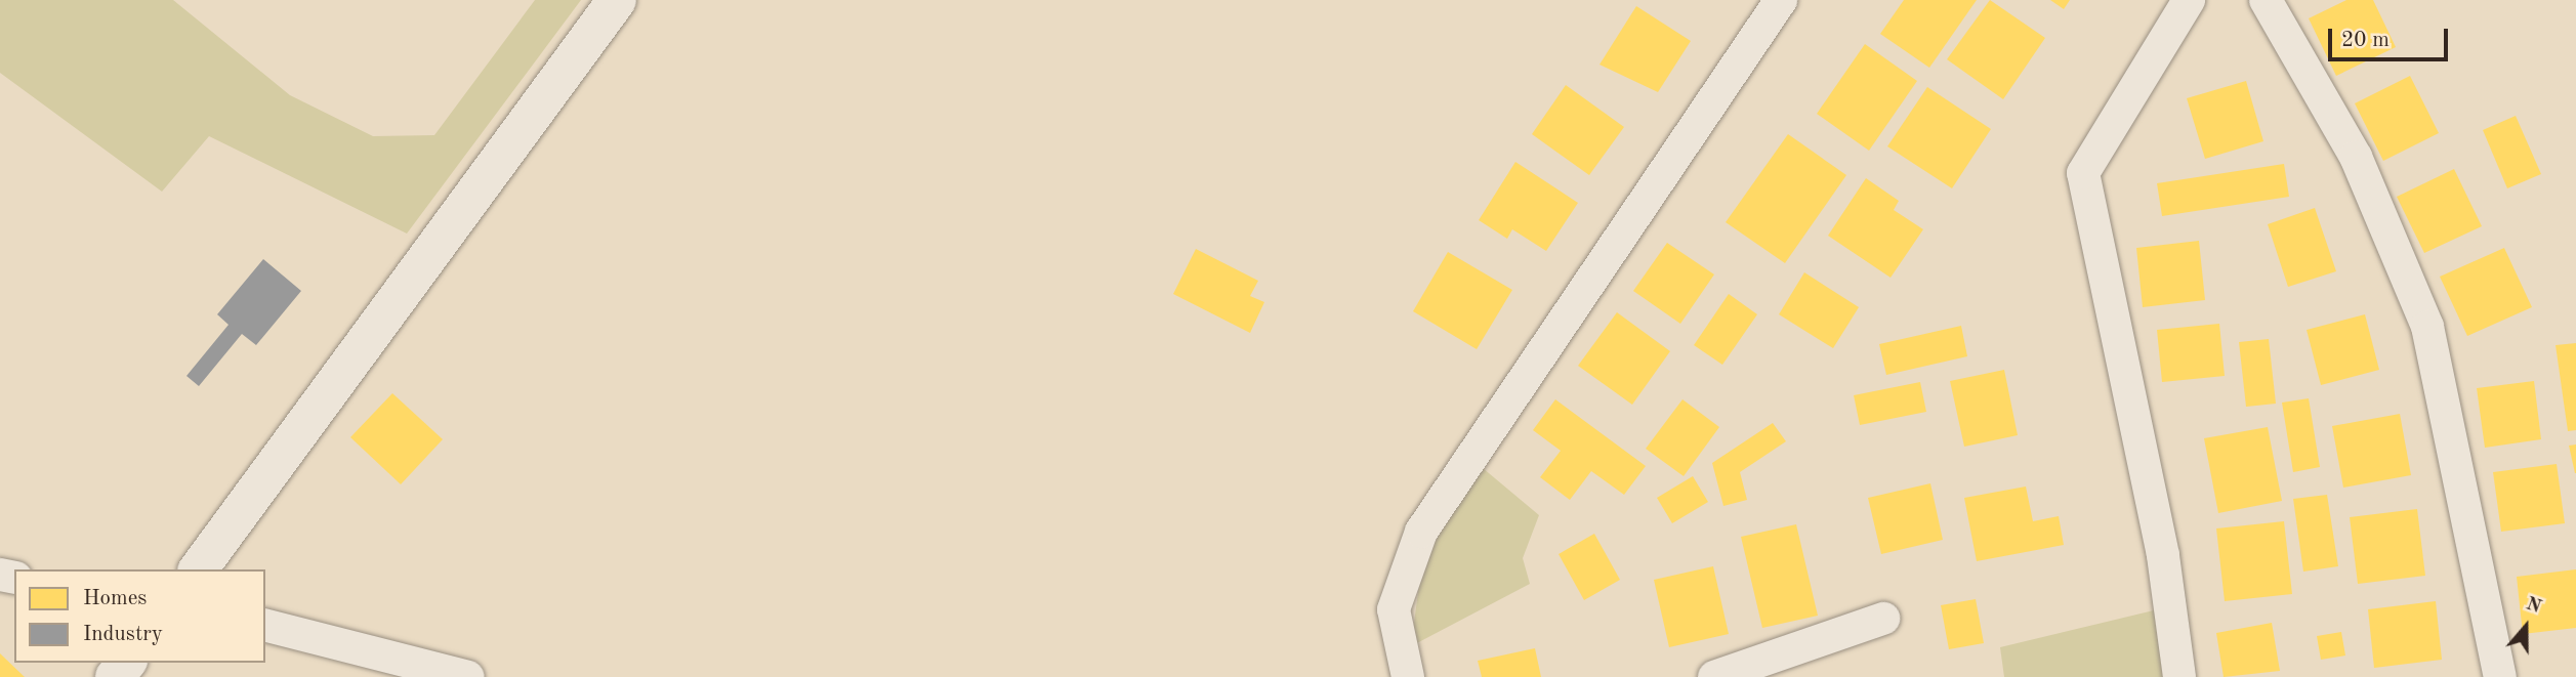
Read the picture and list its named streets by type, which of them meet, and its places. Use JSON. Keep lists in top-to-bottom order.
{
  "legend": ["Homes", "Industry"],
  "scale_bar": "20 m",
  "north": "top"
}
